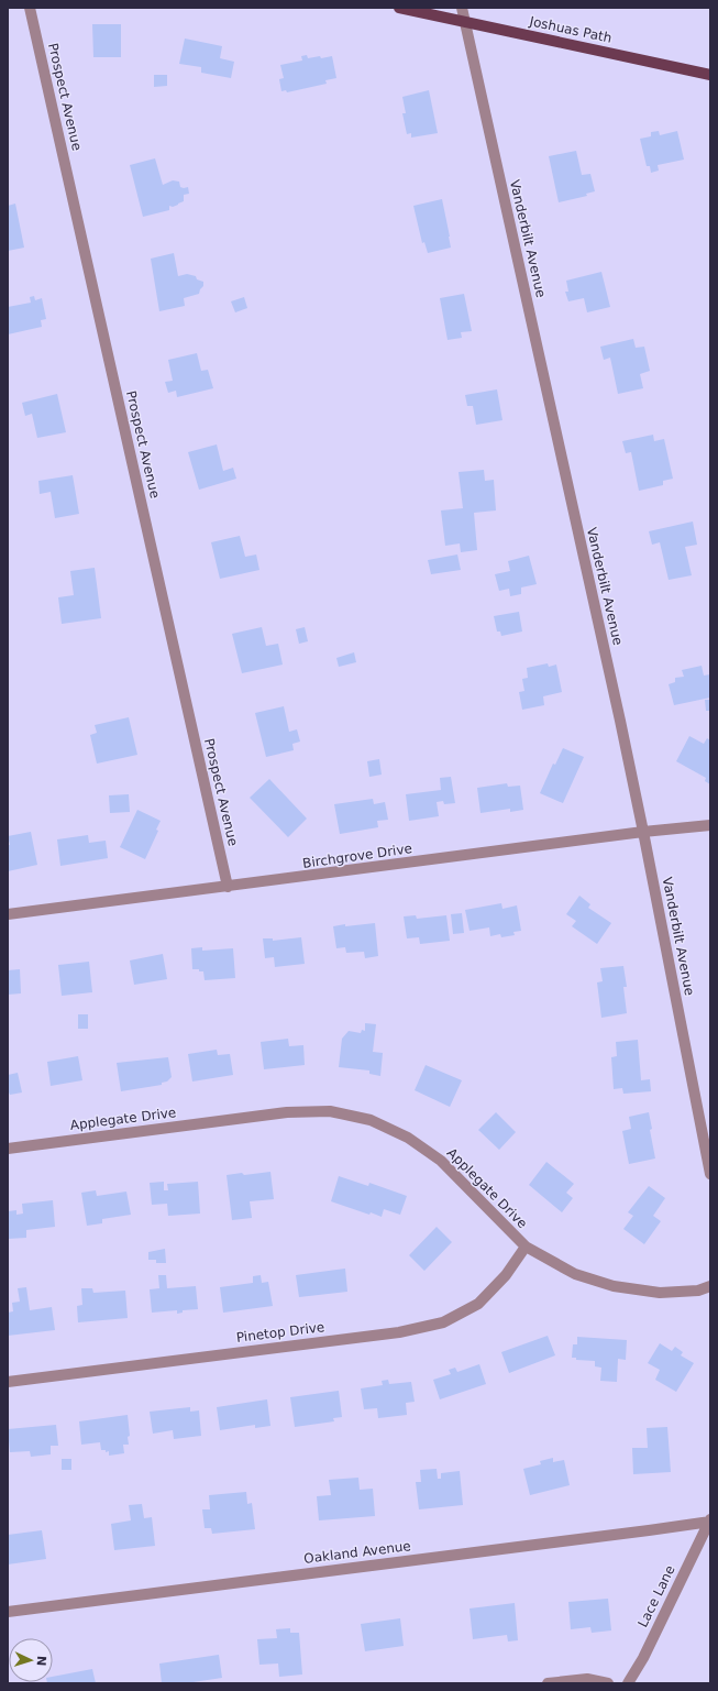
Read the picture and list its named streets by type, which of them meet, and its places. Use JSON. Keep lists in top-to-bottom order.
{
  "streets": {
    "main road": ["Joshuas Path"],
    "street": [
      "Prospect Avenue",
      "Vanderbilt Avenue",
      "Birchgrove Drive",
      "Applegate Drive",
      "Pinetop Drive",
      "Oakland Avenue",
      "Lace Lane"
    ]
  },
  "crossings": [
    ["Joshuas Path", "Vanderbilt Avenue"],
    ["Prospect Avenue", "Birchgrove Drive"],
    ["Vanderbilt Avenue", "Birchgrove Drive"],
    ["Applegate Drive", "Pinetop Drive"],
    ["Oakland Avenue", "Lace Lane"]
  ],
  "north": "right"
}
